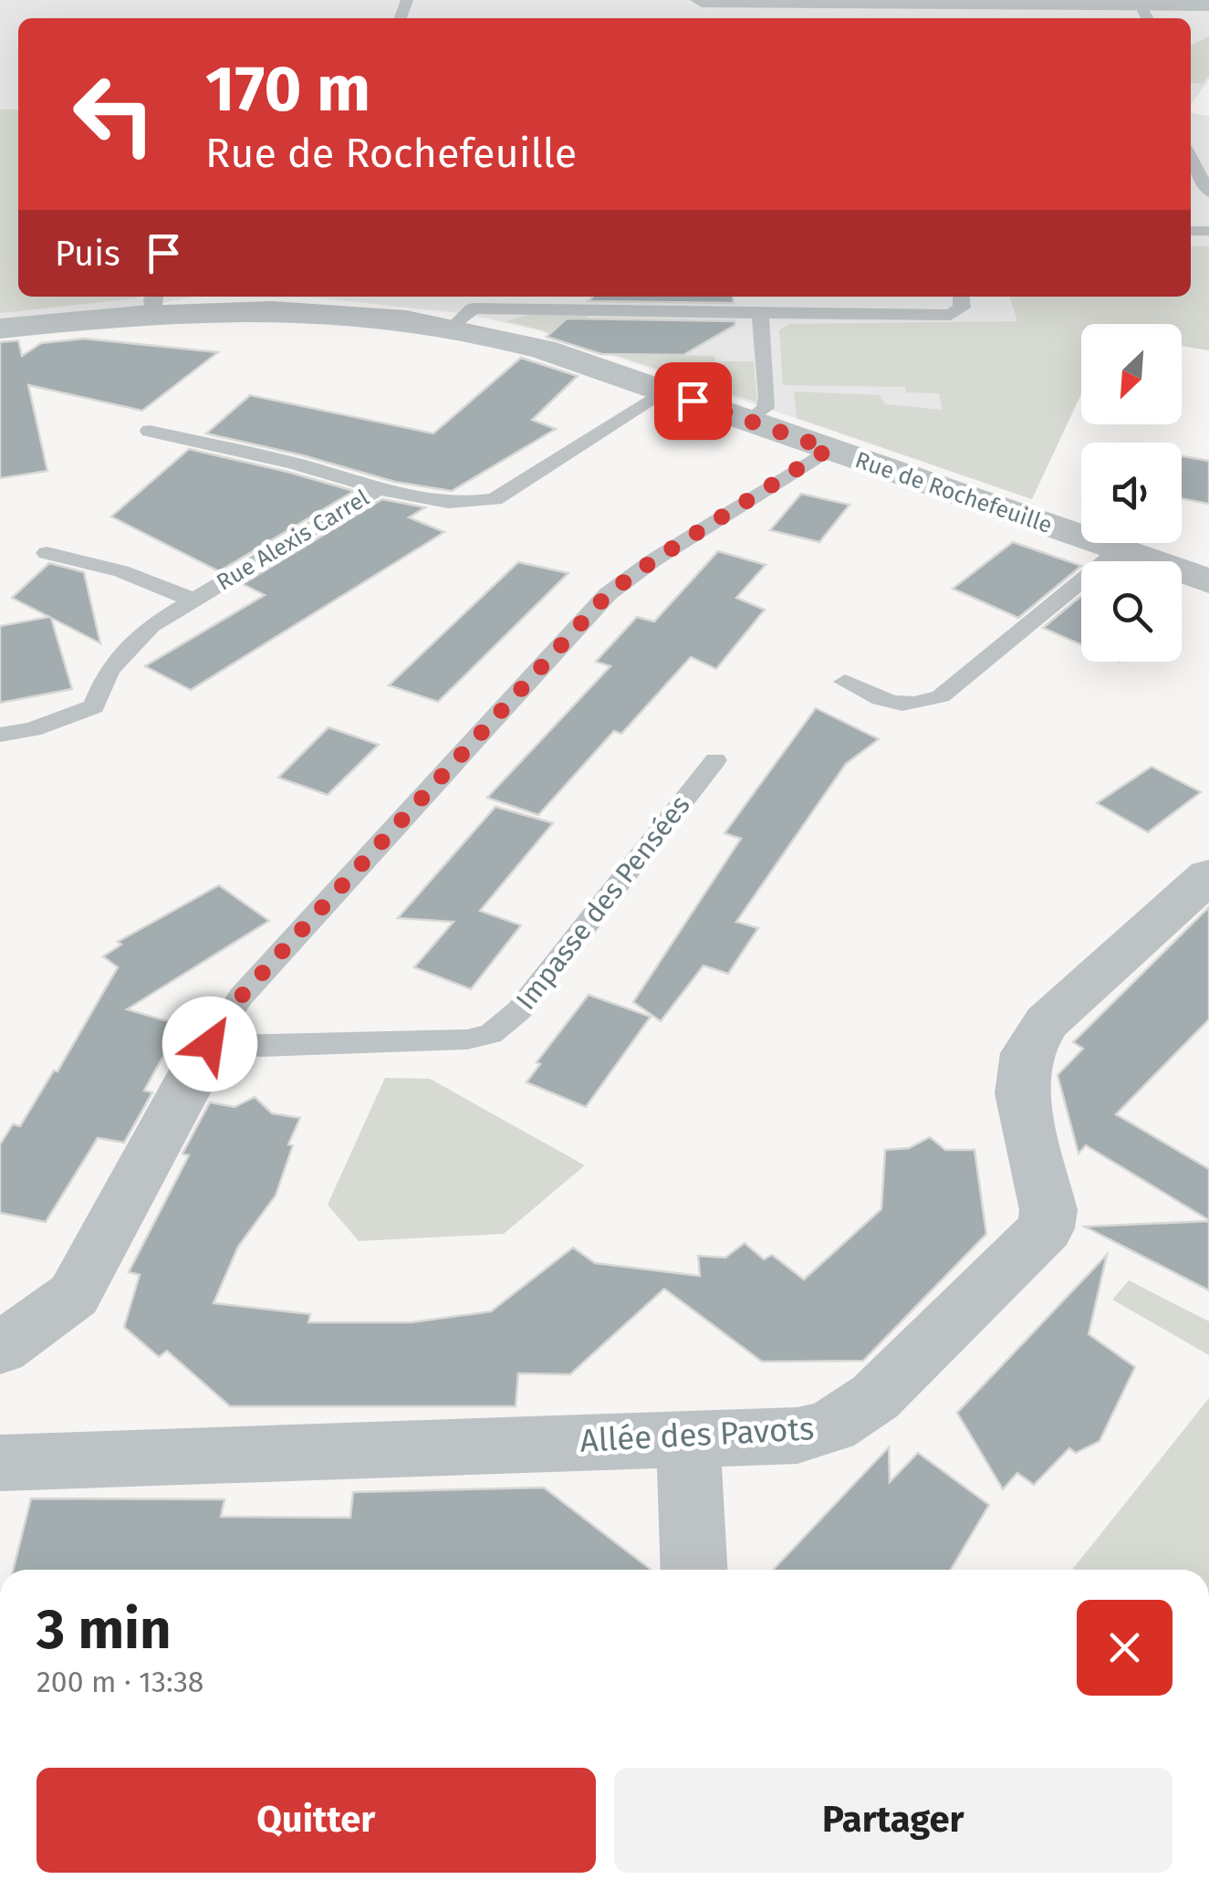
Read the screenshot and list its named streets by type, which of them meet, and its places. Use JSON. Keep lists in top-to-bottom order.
{
  "streets": {
    "street": ["Rue de Rochefeuille", "Allée des Pavots"],
    "lane": ["Rue Alexis Carrel", "Impasse des Pensées"]
  },
  "crossings": [
    ["Rue de Rochefeuille", "Rue Alexis Carrel"]
  ],
  "north": "bottom left",
  "page": {
    "turn": ["170 m", "Rue de Rochefeuille"],
    "then": "Puis",
    "heading": ["3 min", "200 m · 13:38"],
    "buttons": ["Quitter", "Partager"]
  }
}
